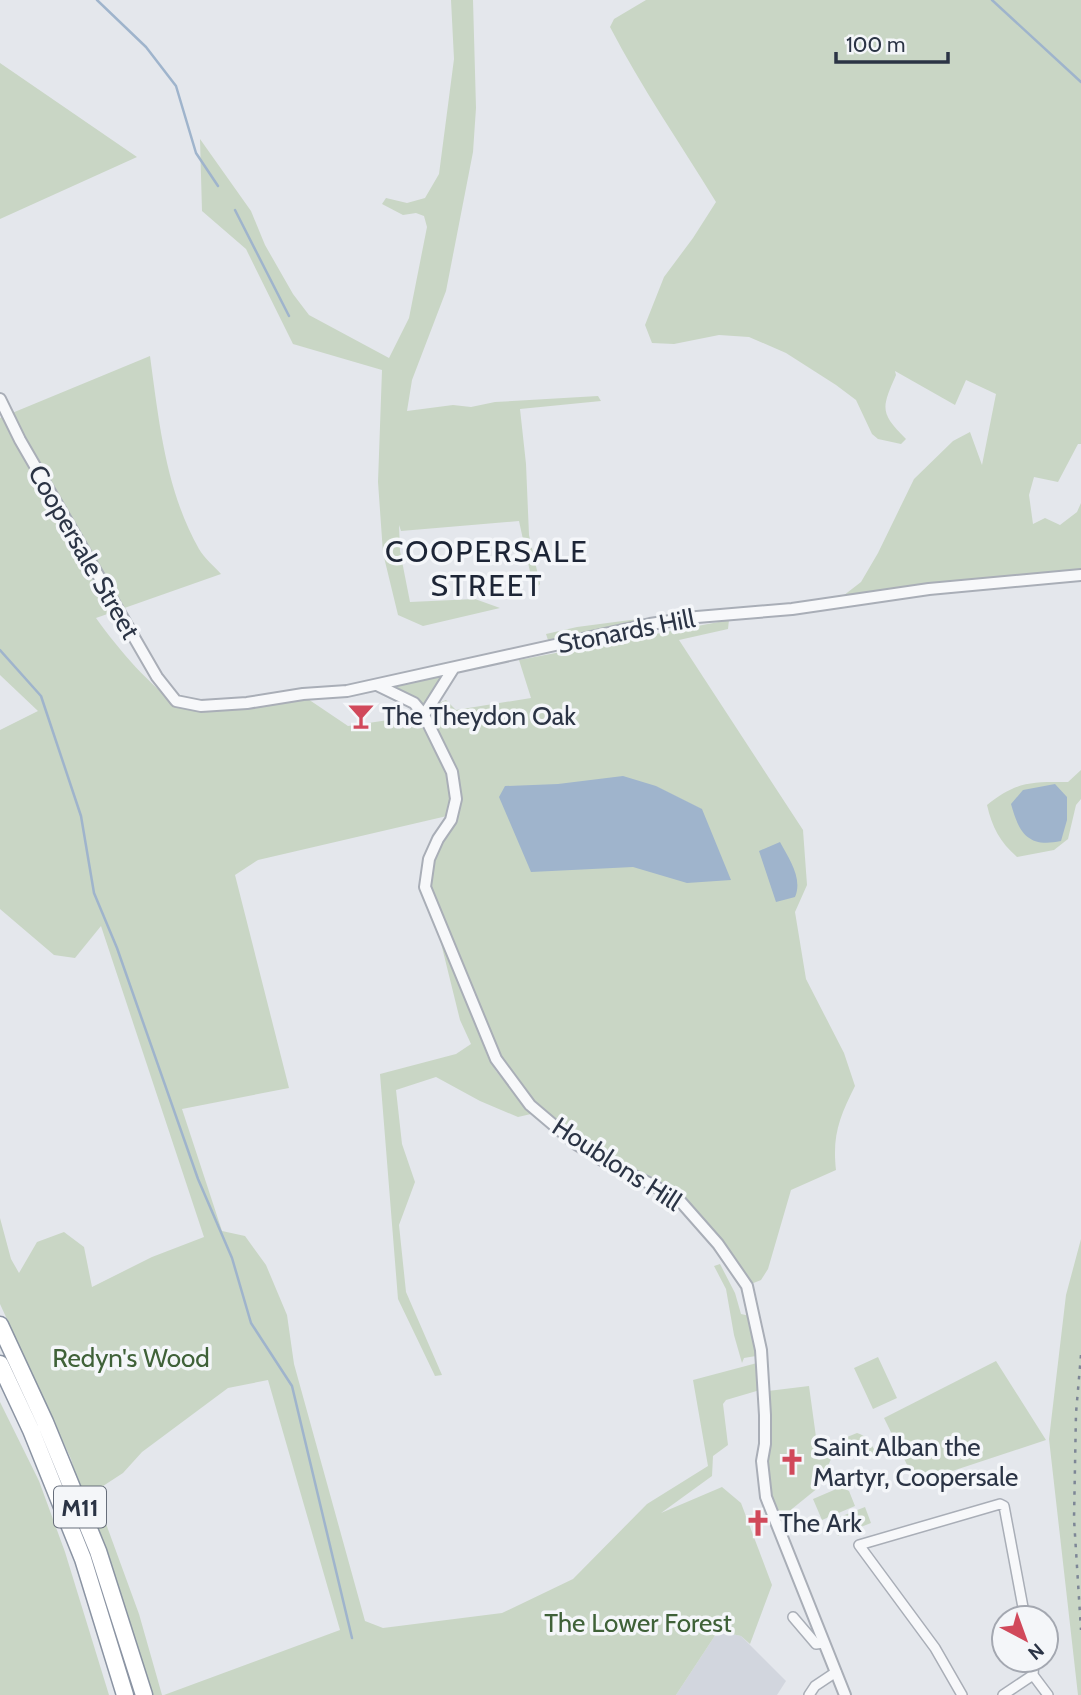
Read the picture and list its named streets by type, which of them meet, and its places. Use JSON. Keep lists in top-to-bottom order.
{
  "streets": {
    "highway": ["M11"],
    "street": ["Coopersale Street", "Stonards Hill", "Houblons Hill"]
  },
  "crossings": [
    ["Coopersale Street", "Stonards Hill"],
    ["Stonards Hill", "Houblons Hill"]
  ],
  "districts": ["COOPERSALE STREET"],
  "parks": ["Redyn's Wood", "The Lower Forest"],
  "places": {
    "bar": ["The Theydon Oak"],
    "church": ["Saint Alban the Martyr, Coopersale", "The Ark"]
  },
  "scale_bar": "100 m",
  "north": "bottom right"
}
